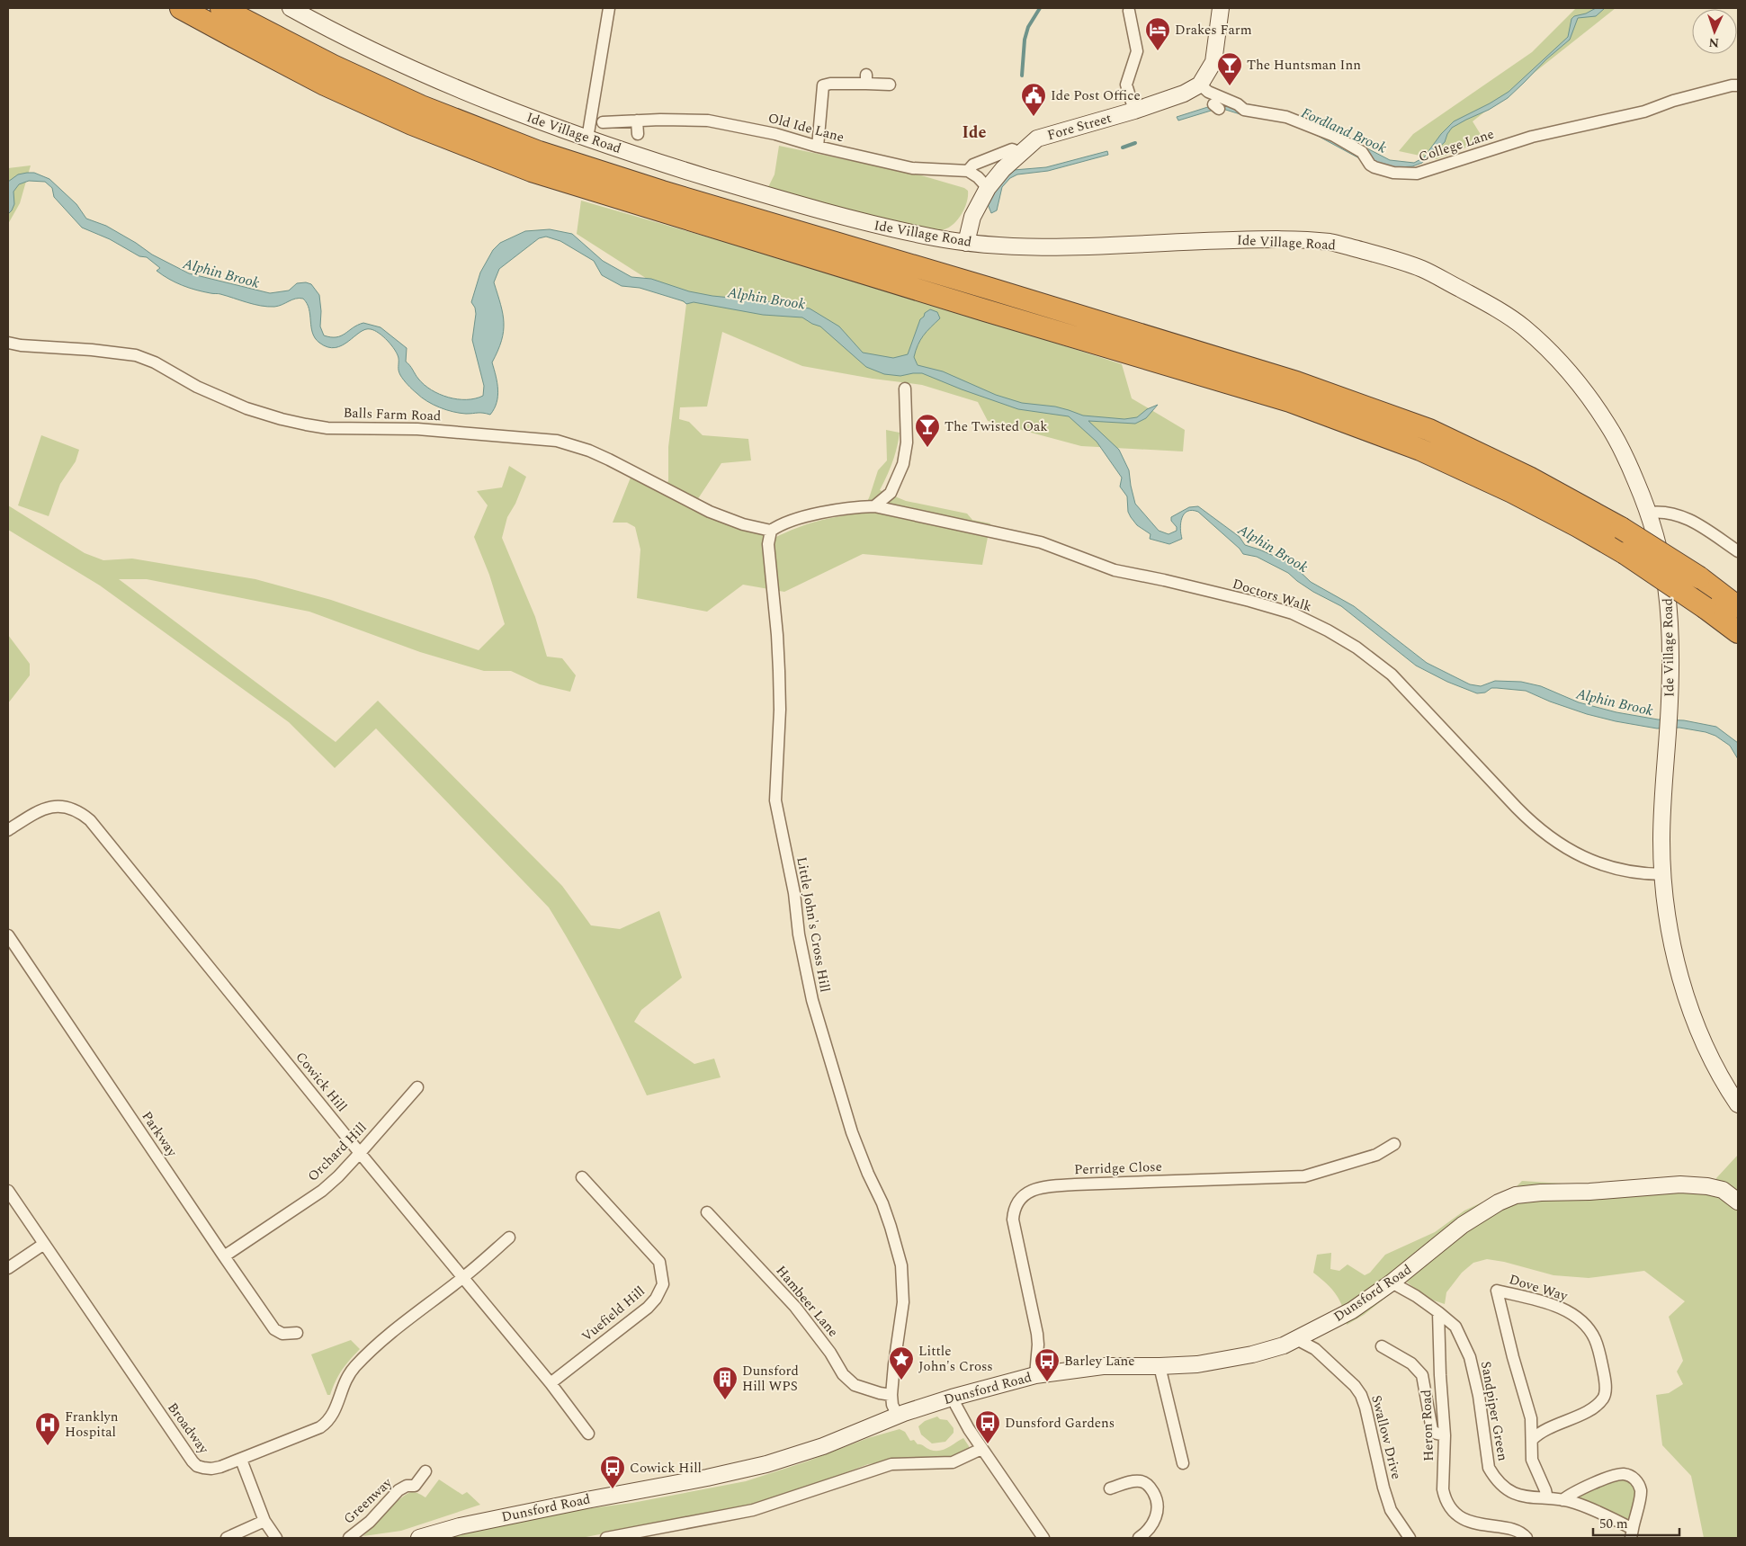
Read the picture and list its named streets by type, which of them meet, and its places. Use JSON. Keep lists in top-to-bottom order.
{
  "streets": {
    "street": [
      "Fore Street",
      "Old Ide Lane",
      "Ide Village Road",
      "College Lane",
      "Balls Farm Road",
      "Doctors Walk",
      "Little John's Cross Hill",
      "Cowick Hill",
      "Parkway",
      "Orchard Hill",
      "Perridge Close",
      "Dove Way",
      "Dunsford Road",
      "Hambeer Lane",
      "Vuefield Hill",
      "Sandpiper Green",
      "Heron Road",
      "Broadway",
      "Swallow Drive",
      "Greenway"
    ]
  },
  "crossings": [
    ["Fore Street", "Ide Village Road"],
    ["Fore Street", "College Lane"],
    ["Ide Village Road", "Doctors Walk"],
    ["Balls Farm Road", "Little John's Cross Hill"],
    ["Little John's Cross Hill", "Dunsford Road"],
    ["Little John's Cross Hill", "Hambeer Lane"],
    ["Cowick Hill", "Orchard Hill"],
    ["Cowick Hill", "Vuefield Hill"],
    ["Cowick Hill", "Broadway"],
    ["Parkway", "Orchard Hill"],
    ["Perridge Close", "Dunsford Road"],
    ["Dove Way", "Sandpiper Green"],
    ["Dunsford Road", "Swallow Drive"],
    ["Sandpiper Green", "Heron Road"]
  ],
  "districts": ["Ide"],
  "water": ["Fordland Brook", "Alphin Brook"],
  "places": {
    "hotel": ["Drakes Farm"],
    "bar": ["The Huntsman Inn", "The Twisted Oak"],
    "public building": ["Ide Post Office"],
    "place": ["Little John's Cross"],
    "bus stop": ["Barley Lane", "Dunsford Gardens", "Cowick Hill"],
    "building": ["Dunsford Hill WPS"],
    "hospital": ["Franklyn Hospital"]
  },
  "scale_bar": "50 m",
  "north": "bottom"
}
